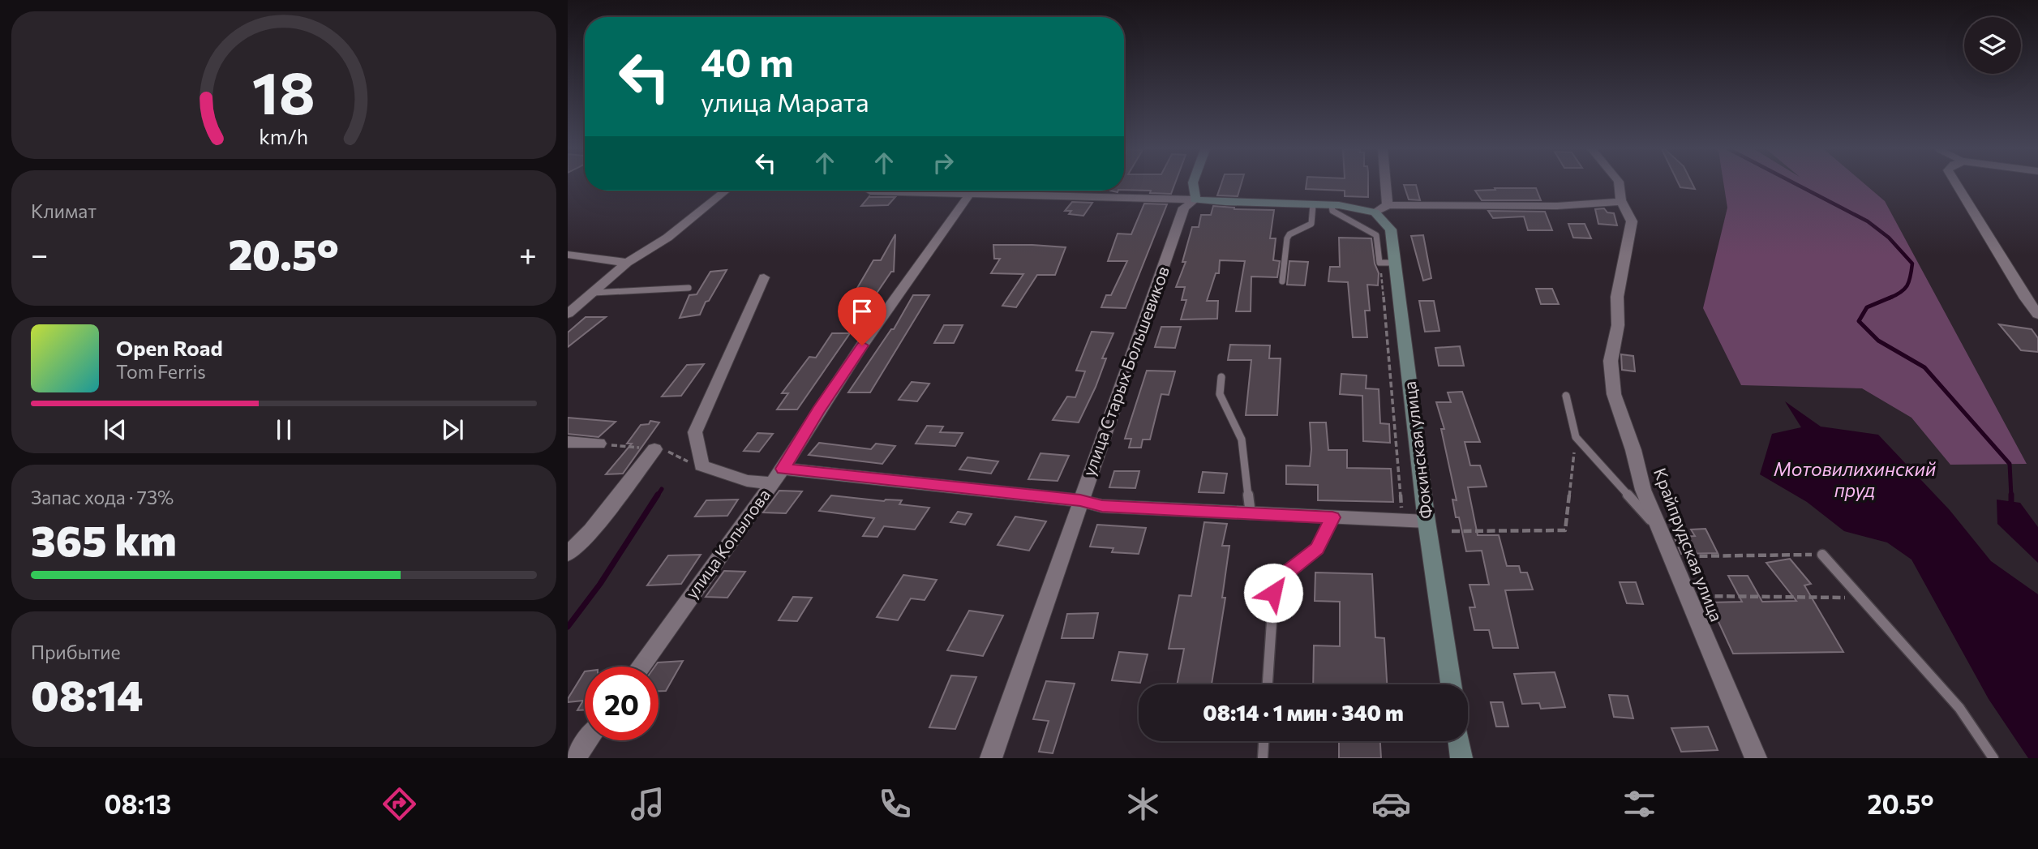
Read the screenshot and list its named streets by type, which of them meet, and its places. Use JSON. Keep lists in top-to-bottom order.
{
  "streets": {
    "main road": ["Фокинская улица"],
    "street": ["улица Старых Большевиков", "улица Копылова", "Крайпрудская улица"]
  },
  "water": ["Мотовилихинский пруд"],
  "page": {
    "turn": ["40 m", "улица Марата"],
    "tile": [
      "Климат",
      ["Запас хода · 73%", "365 km"],
      ["Прибытие", "08:14"]
    ],
    "heat": ["−", "20.5°", "+"],
    "song": ["Open Road", "Tom Ferris"],
    "limit": "20",
    "trip": "08:14 · 1 мин · 340 m",
    "tabs": ["08:13", "20.5°"],
    "gauge": ["18", "km/h"]
  }
}
